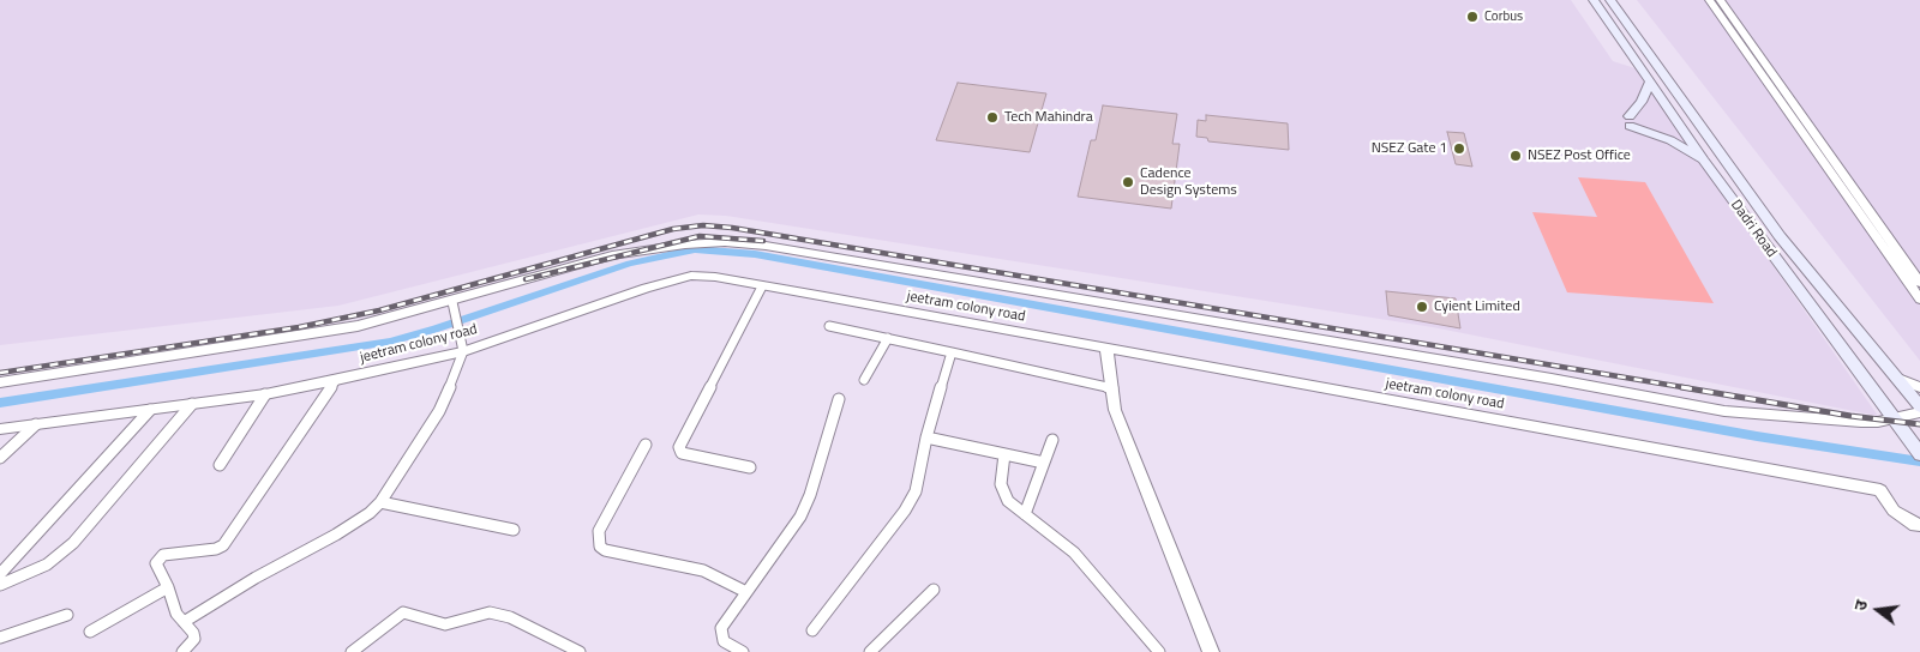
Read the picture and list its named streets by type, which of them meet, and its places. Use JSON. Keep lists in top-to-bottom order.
{
  "streets": {
    "main road": ["Dadri Road"],
    "street": ["jeetram colony road"]
  },
  "places": [
    "Corbus",
    "Tech Mahindra",
    "NSEZ Gate 1",
    "NSEZ Post Office",
    "Cadence Design Systems",
    "Cyient Limited"
  ],
  "north": "left"
}
